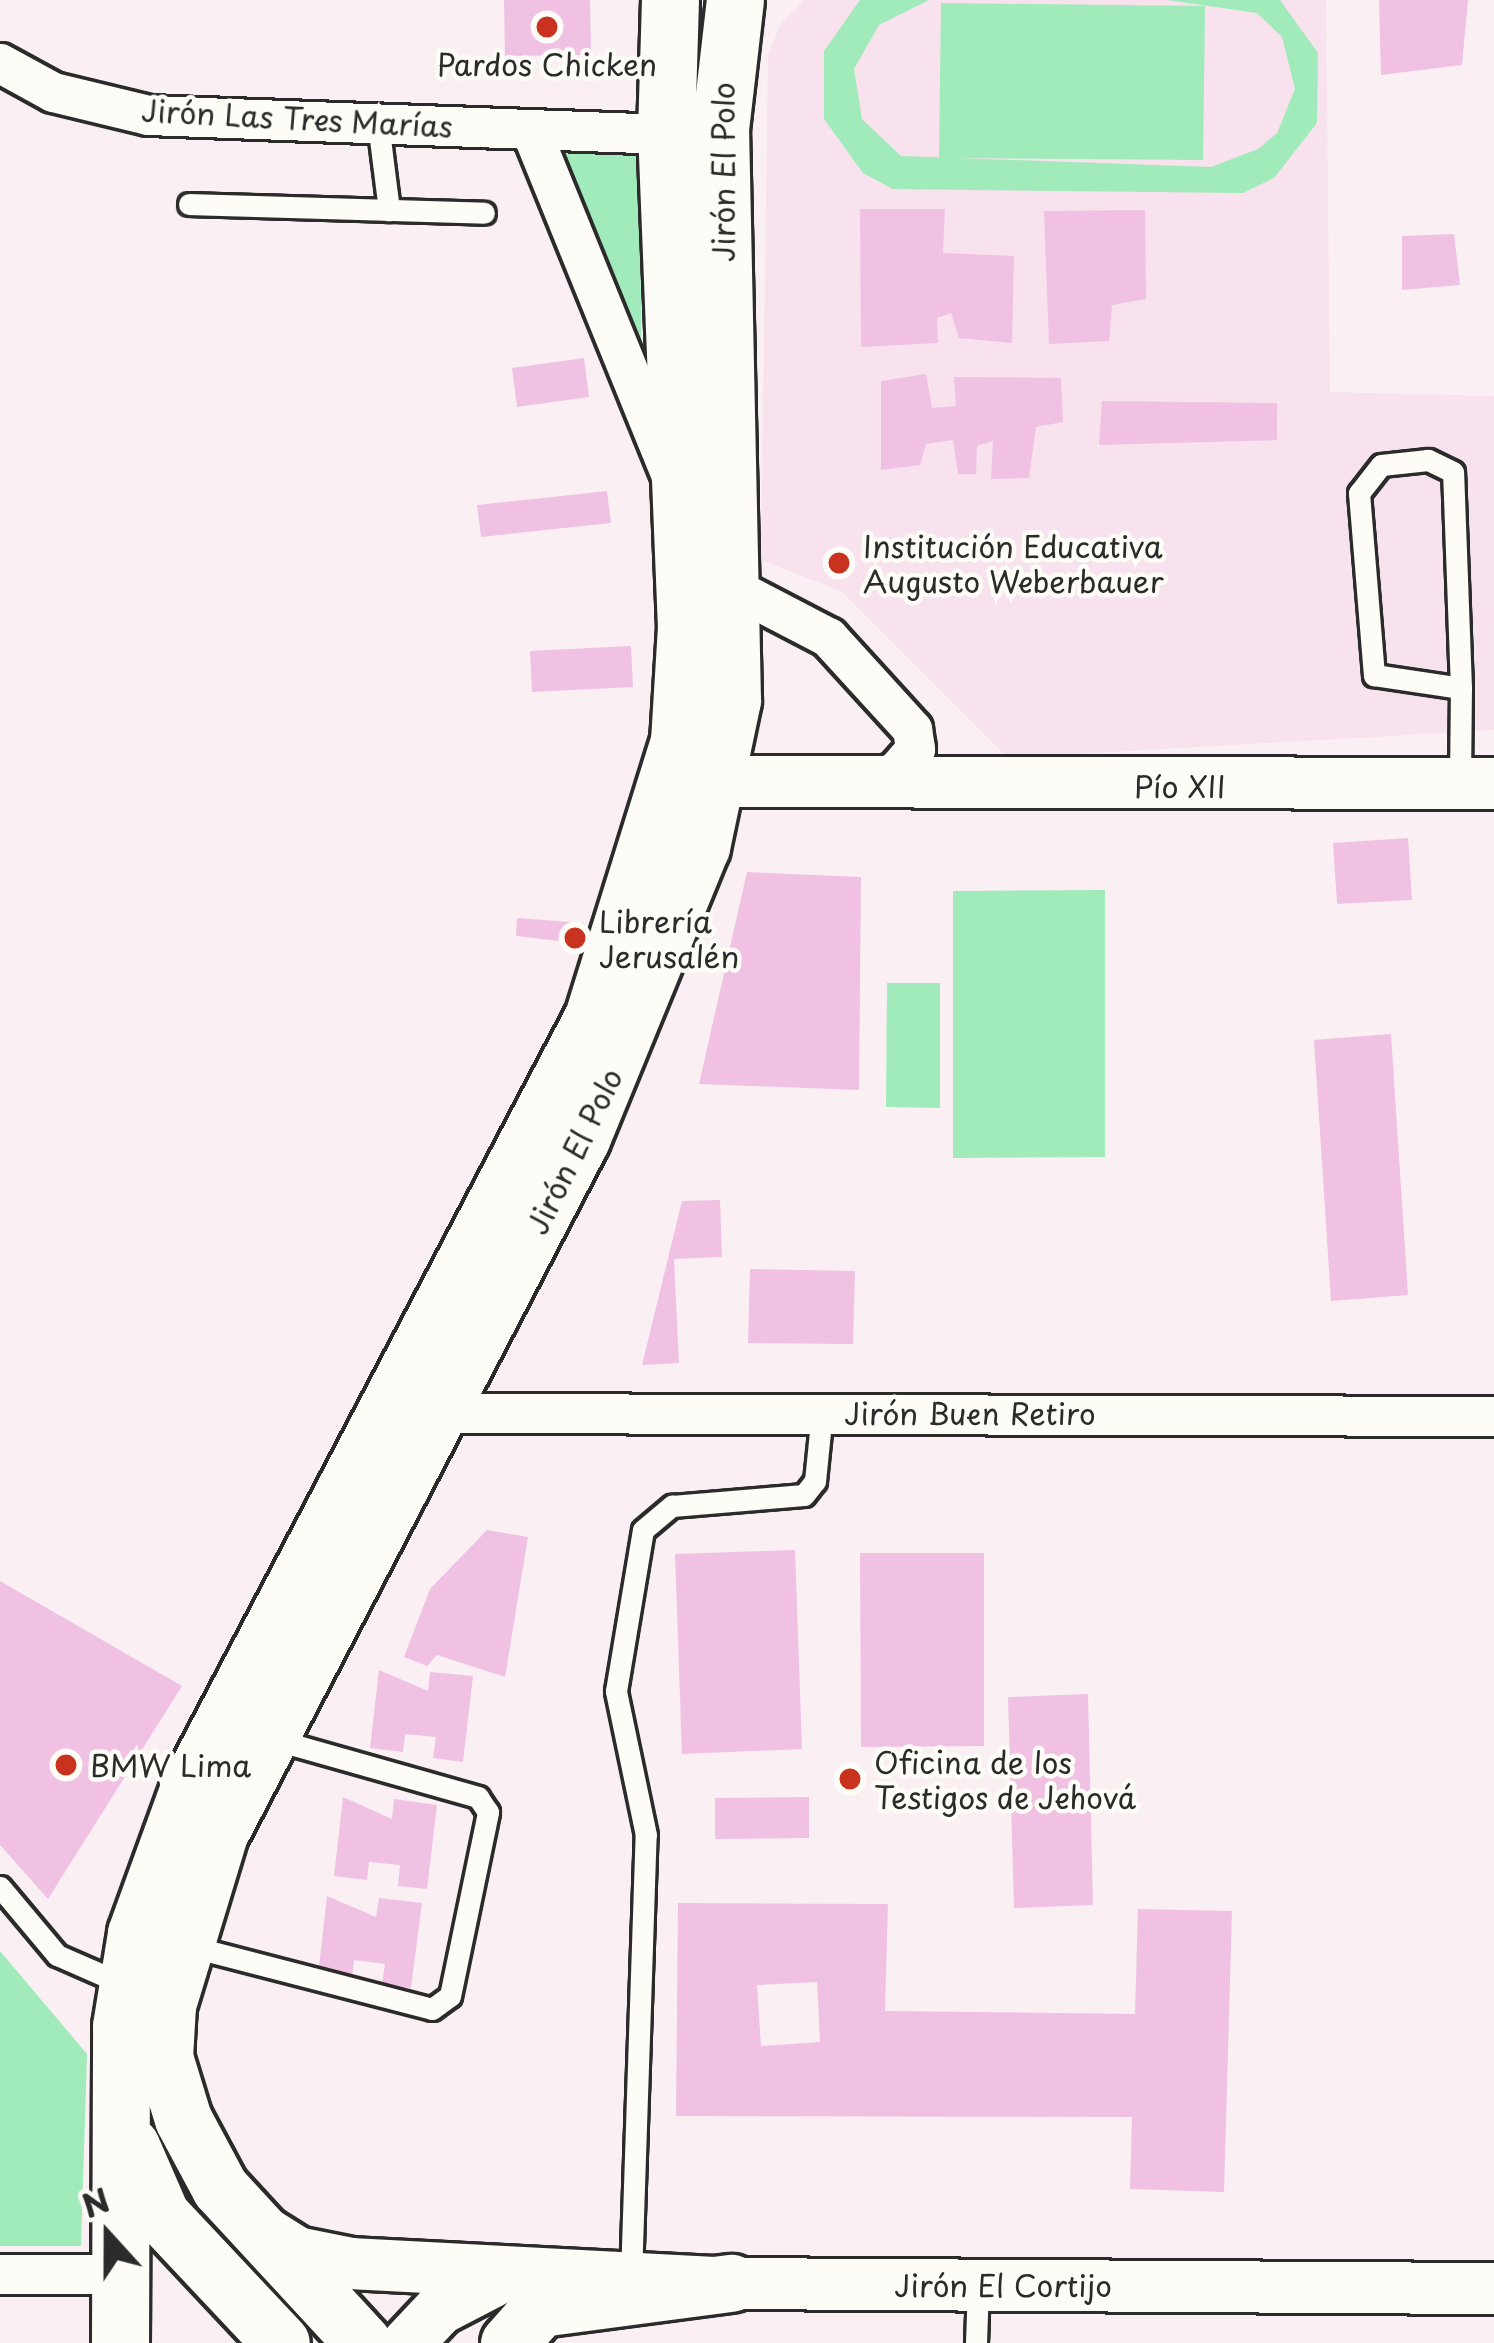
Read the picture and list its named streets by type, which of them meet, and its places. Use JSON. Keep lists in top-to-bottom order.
{
  "streets": {
    "main road": ["Jirón El Polo"],
    "street": [
      "Jirón Las Tres Marías",
      "Pío XII",
      "Jirón Buen Retiro",
      "Jirón El Cortijo"
    ]
  },
  "crossings": [
    ["Jirón Las Tres Marías", "Jirón El Polo"],
    ["Jirón El Polo", "Pío XII"],
    ["Jirón El Polo", "Jirón Buen Retiro"],
    ["Jirón El Polo", "Jirón El Cortijo"]
  ],
  "places": [
    "Pardos Chicken",
    "Institución Educativa Augusto Weberbauer",
    "Librería Jerusalén",
    "BMW Lima",
    "Oficina de los Testigos de Jehová"
  ],
  "north": "top"
}
